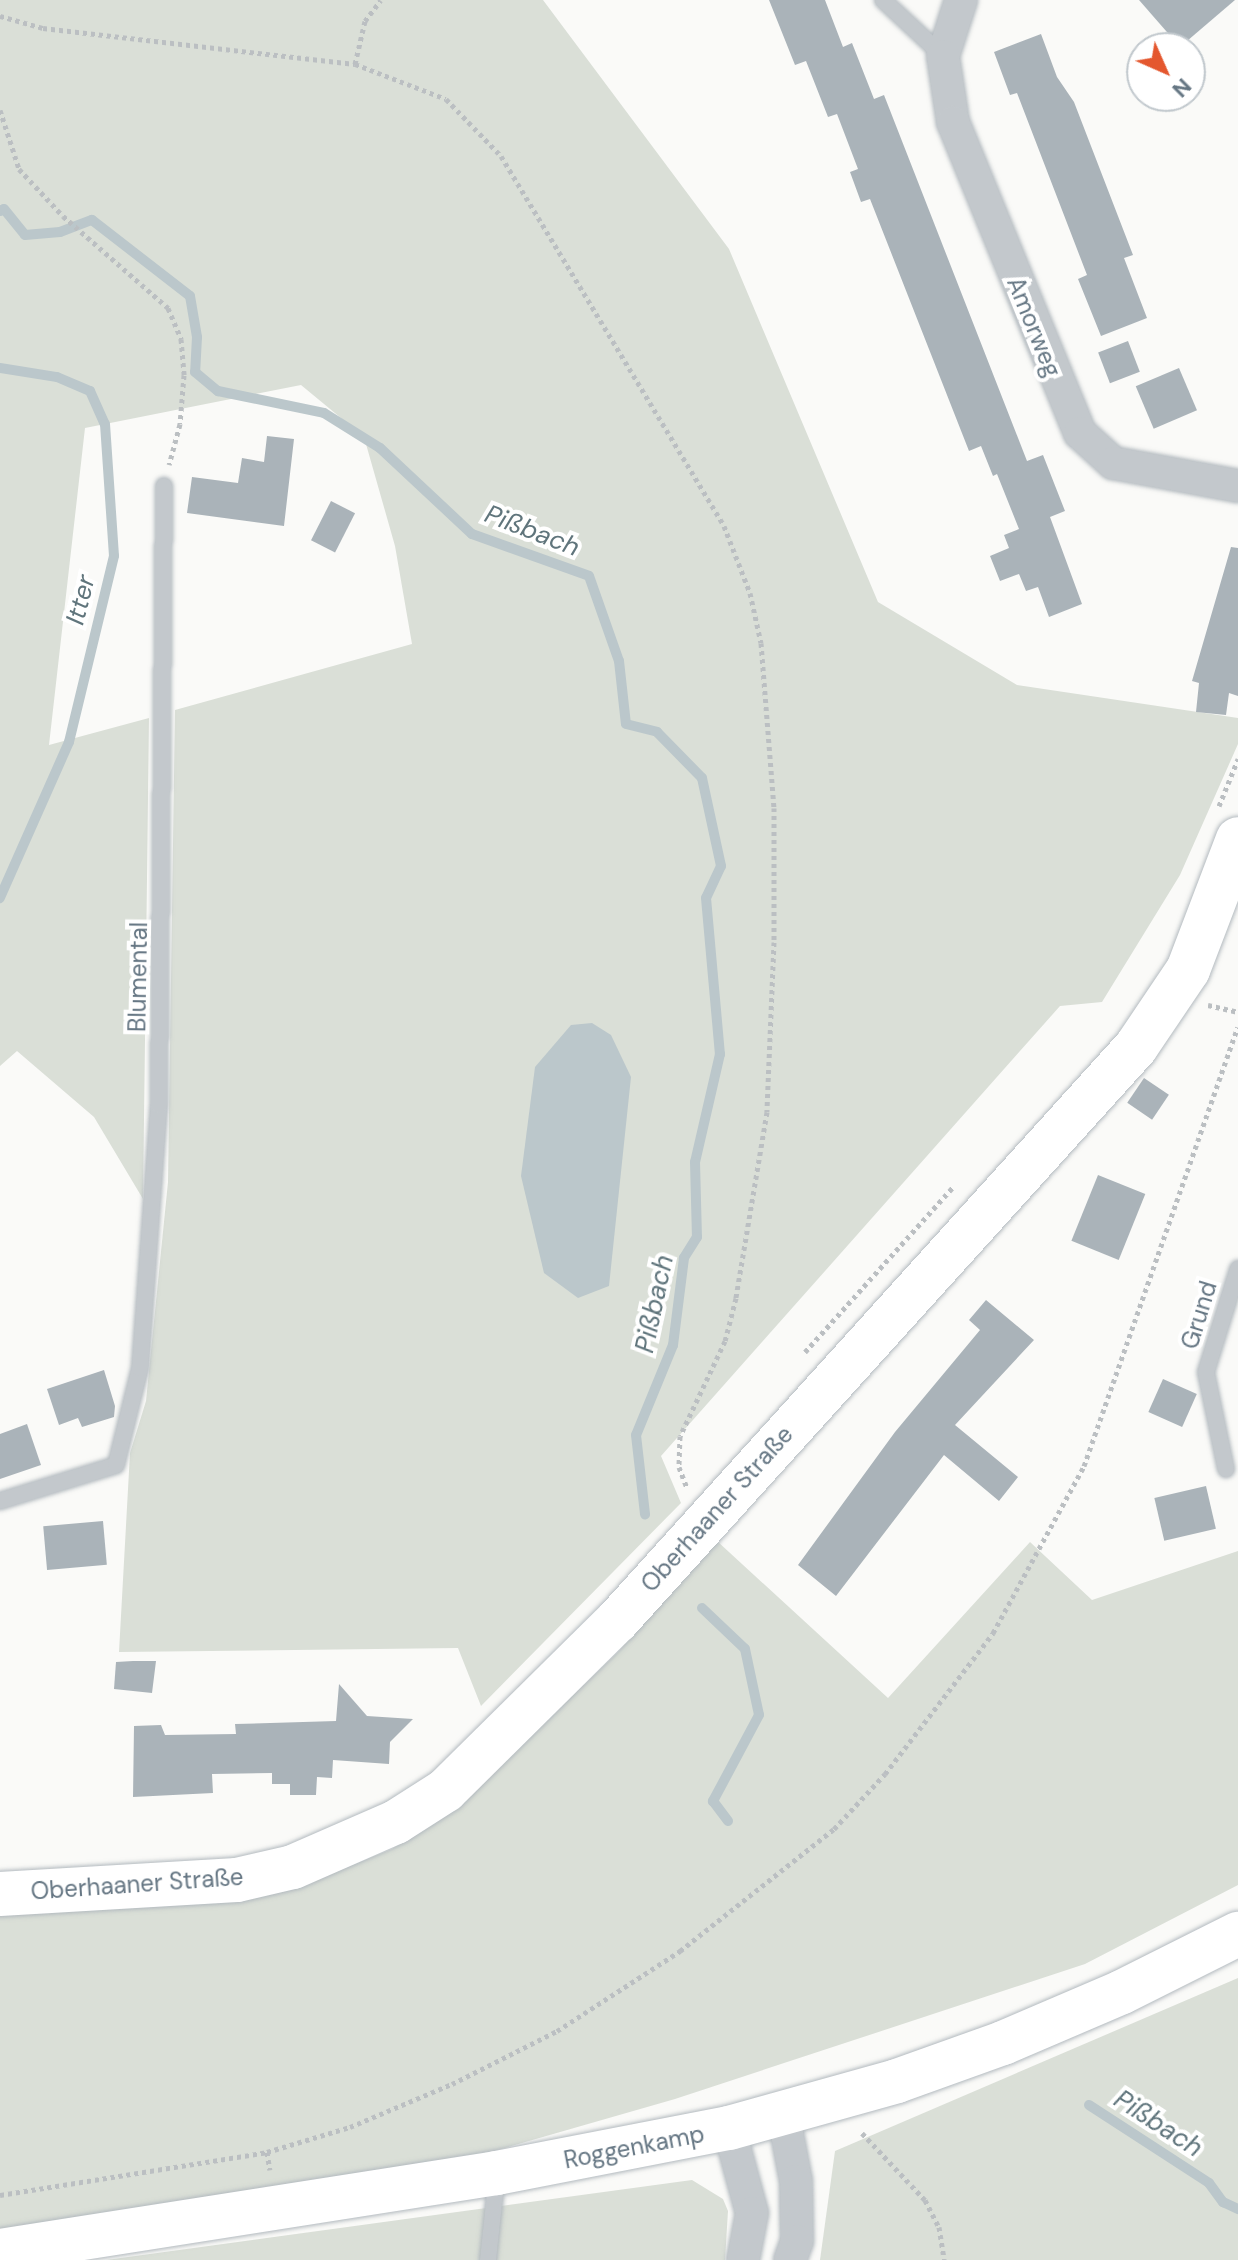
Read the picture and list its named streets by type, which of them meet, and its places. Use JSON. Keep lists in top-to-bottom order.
{
  "streets": {
    "street": ["Amorweg", "Oberhaaner Straße", "Roggenkamp"],
    "lane": ["Blumental", "Grund"]
  },
  "water": ["Pißbach", "Itter"],
  "north": "bottom right"
}
